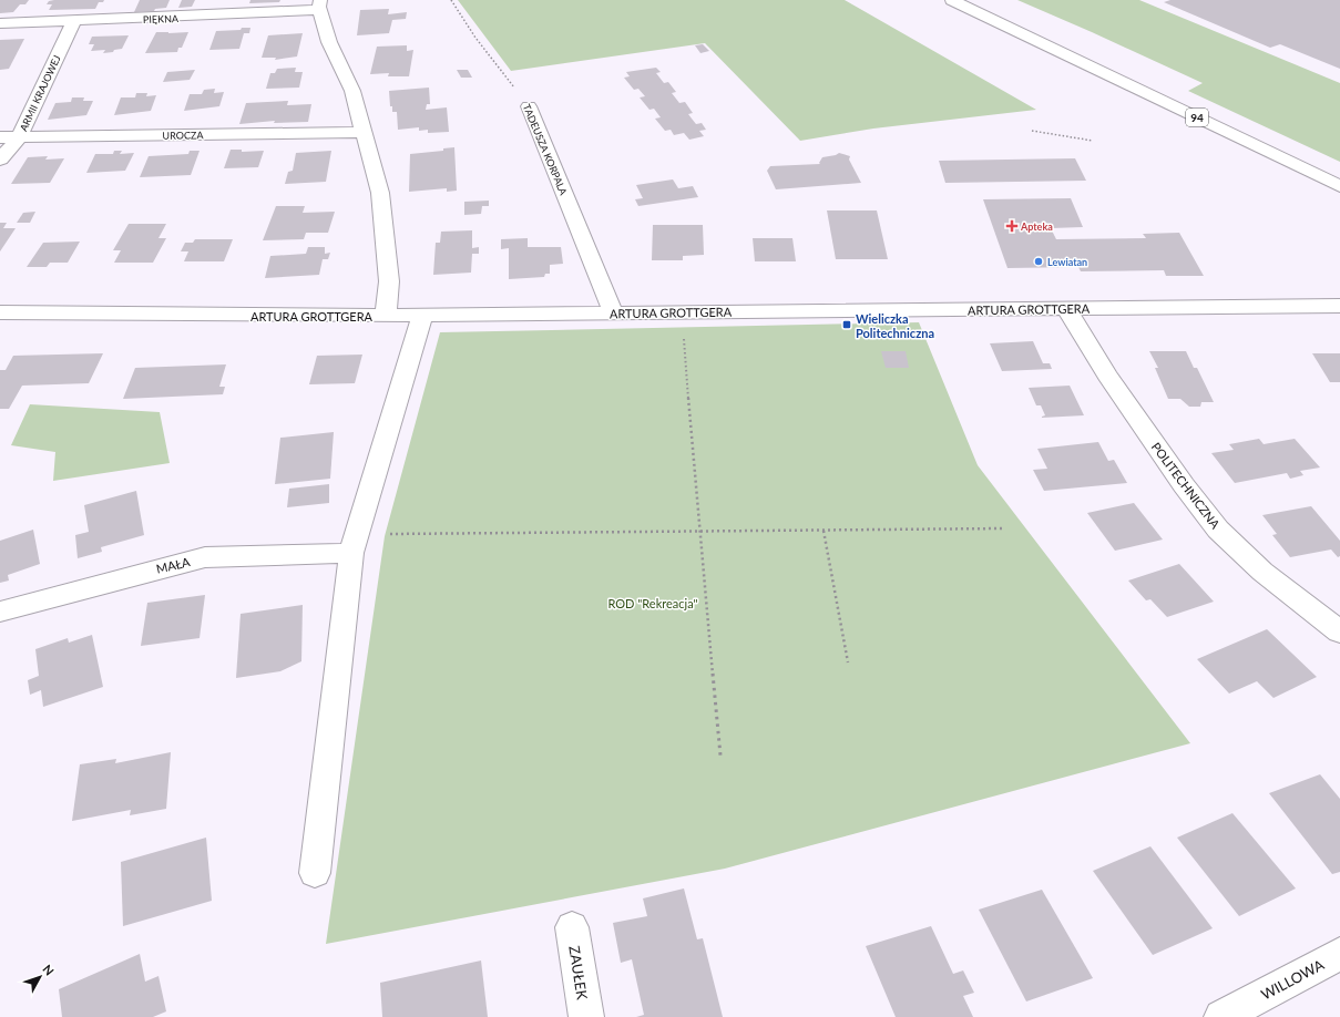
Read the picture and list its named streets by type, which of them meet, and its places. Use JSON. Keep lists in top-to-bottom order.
{
  "streets": {
    "street": [
      "PIĘKNA",
      "ARMII KRAJOWEJ",
      "94",
      "UROCZA",
      "TADEUSZA KORPALA",
      "ARTURA GROTTGERA",
      "POLITECHNICZNA",
      "MAŁA",
      "ZAUŁEK",
      "WILLOWA"
    ]
  },
  "crossings": [
    ["PIĘKNA", "ARMII KRAJOWEJ"],
    ["ARMII KRAJOWEJ", "UROCZA"],
    ["TADEUSZA KORPALA", "ARTURA GROTTGERA"],
    ["ARTURA GROTTGERA", "POLITECHNICZNA"]
  ],
  "parks": ["ROD \"Rekreacja\""],
  "places": {
    "health": ["Apteka"],
    "other": ["Lewiatan"],
    "transit": ["Wieliczka Politechniczna"]
  },
  "north": "top right"
}
